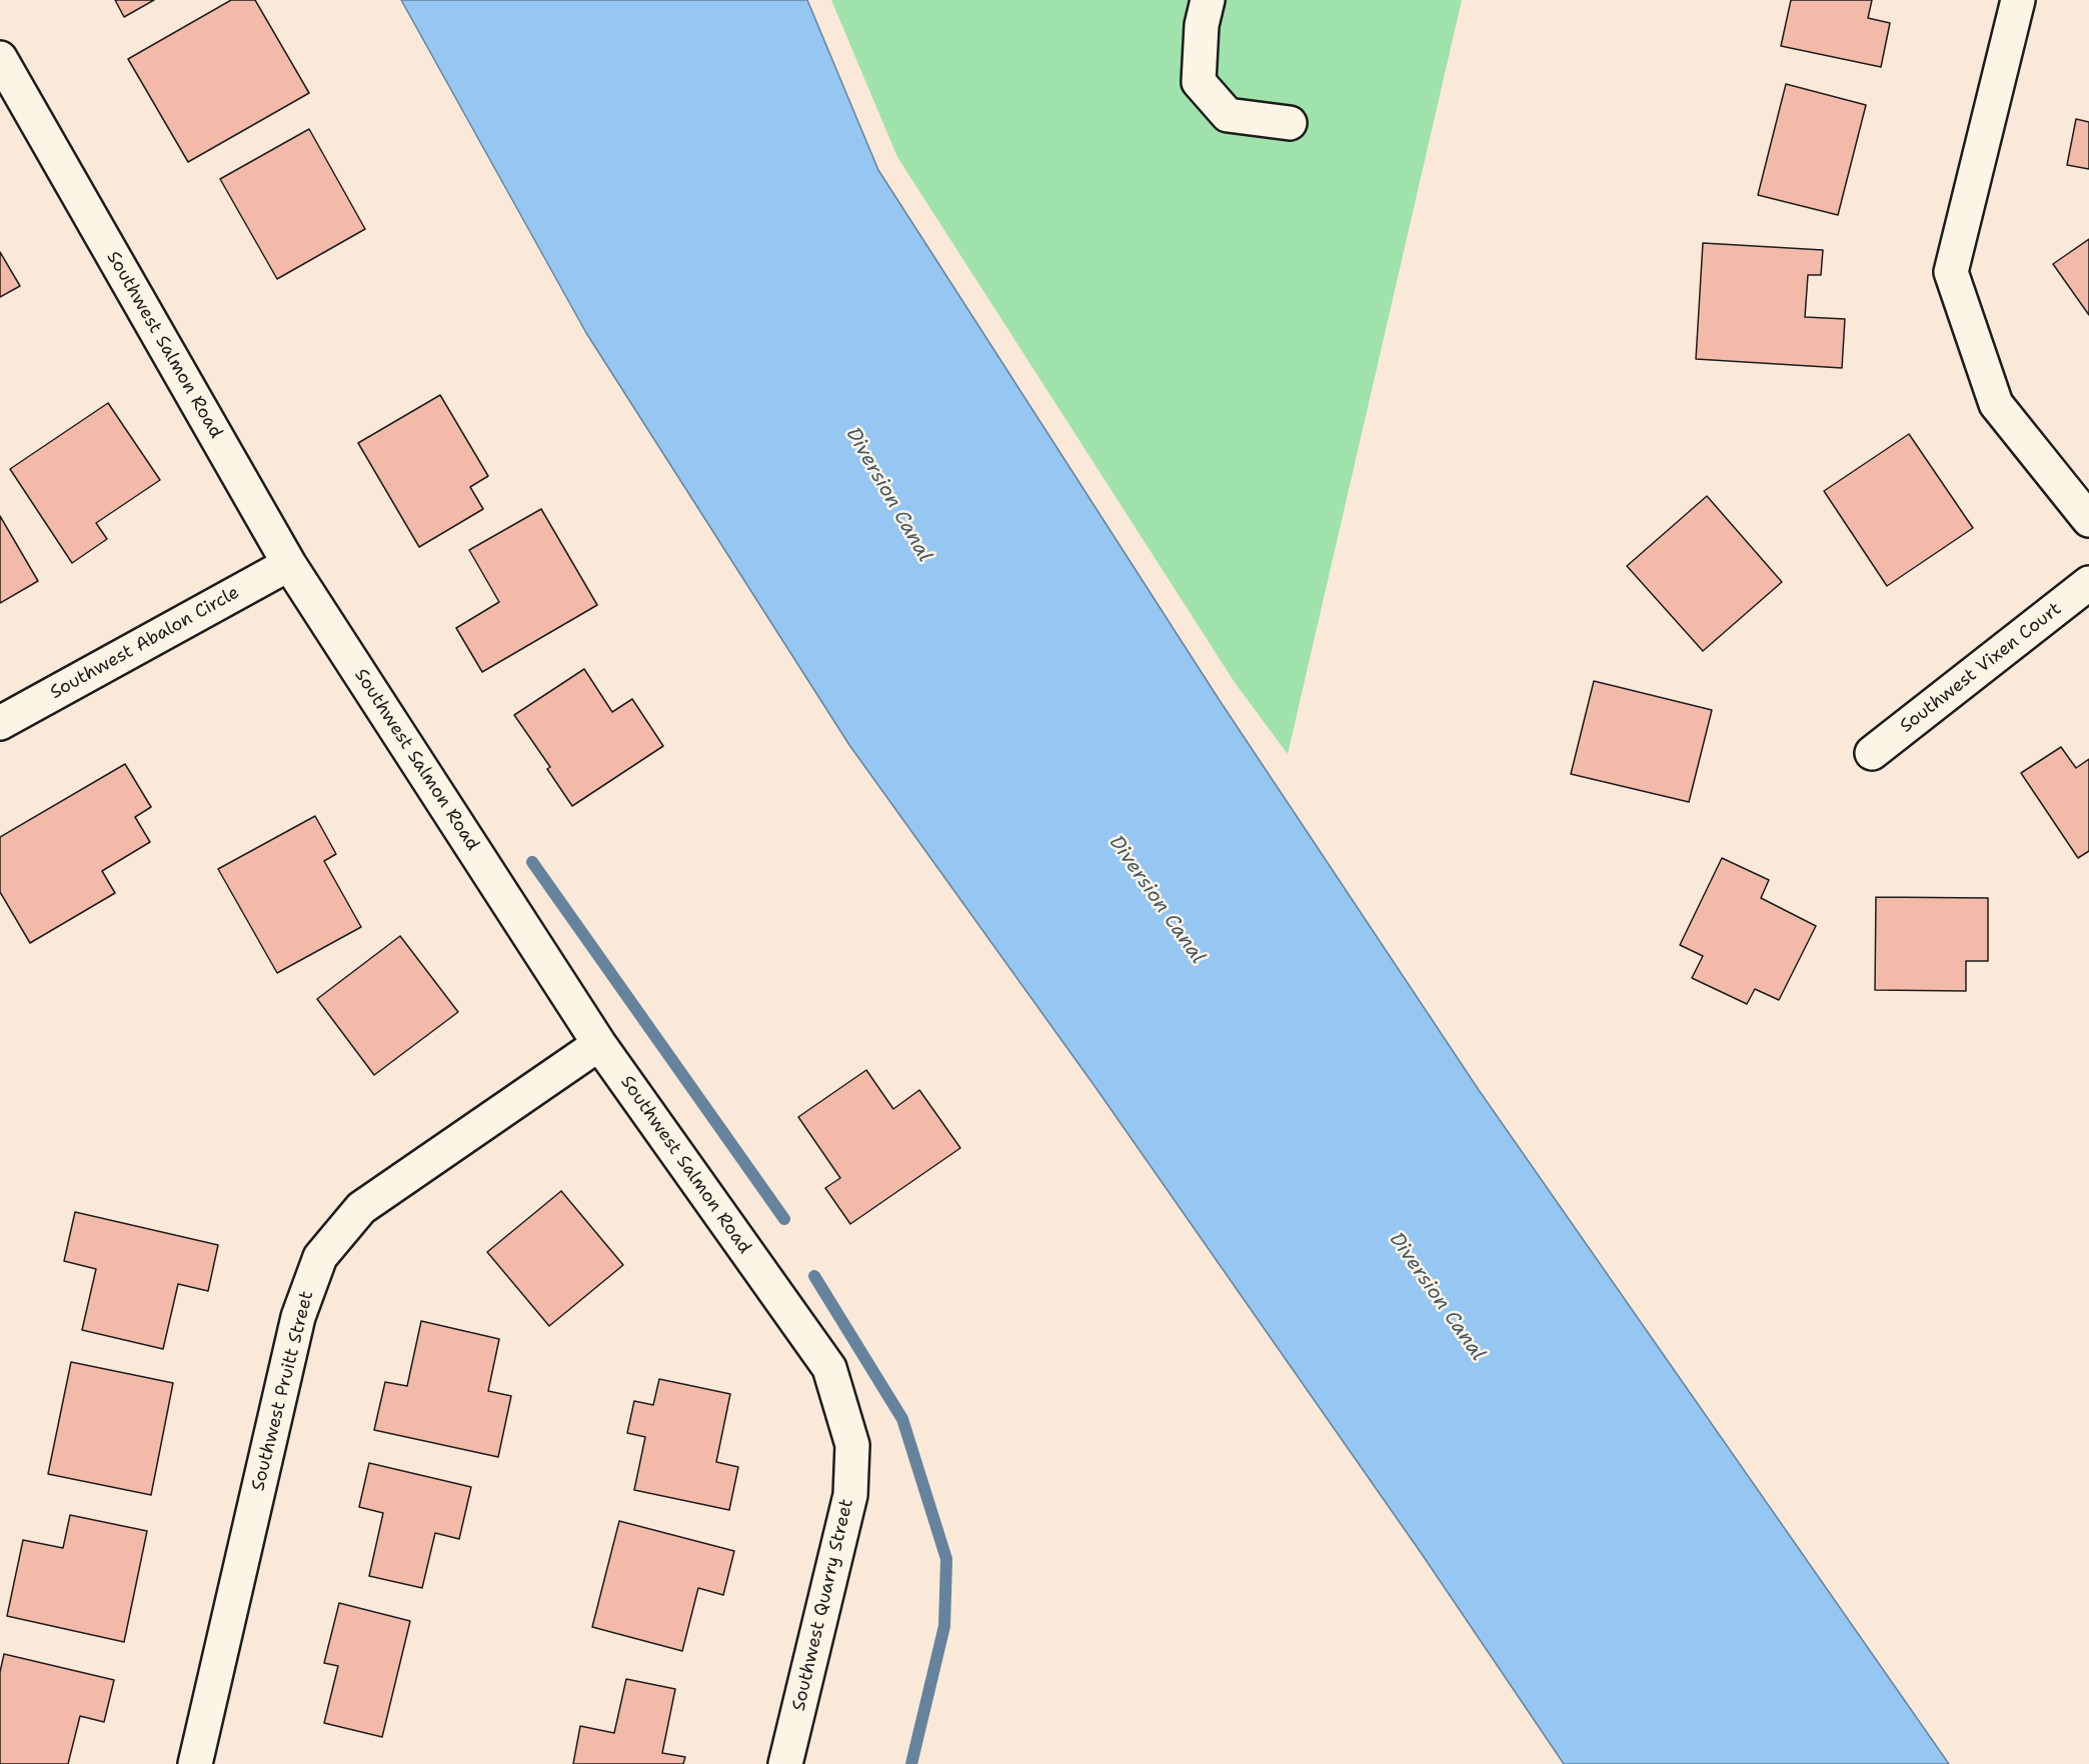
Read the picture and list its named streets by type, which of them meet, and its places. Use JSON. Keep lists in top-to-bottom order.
{
  "streets": {
    "street": [
      "Southwest Salmon Road",
      "Southwest Abalon Circle",
      "Southwest Vixen Court",
      "Southwest Pruitt Street",
      "Southwest Quarry Street"
    ]
  },
  "crossings": [
    ["Southwest Salmon Road", "Southwest Abalon Circle"],
    ["Southwest Salmon Road", "Southwest Pruitt Street"],
    ["Southwest Salmon Road", "Southwest Quarry Street"]
  ],
  "water": ["Diversion Canal"]
}
